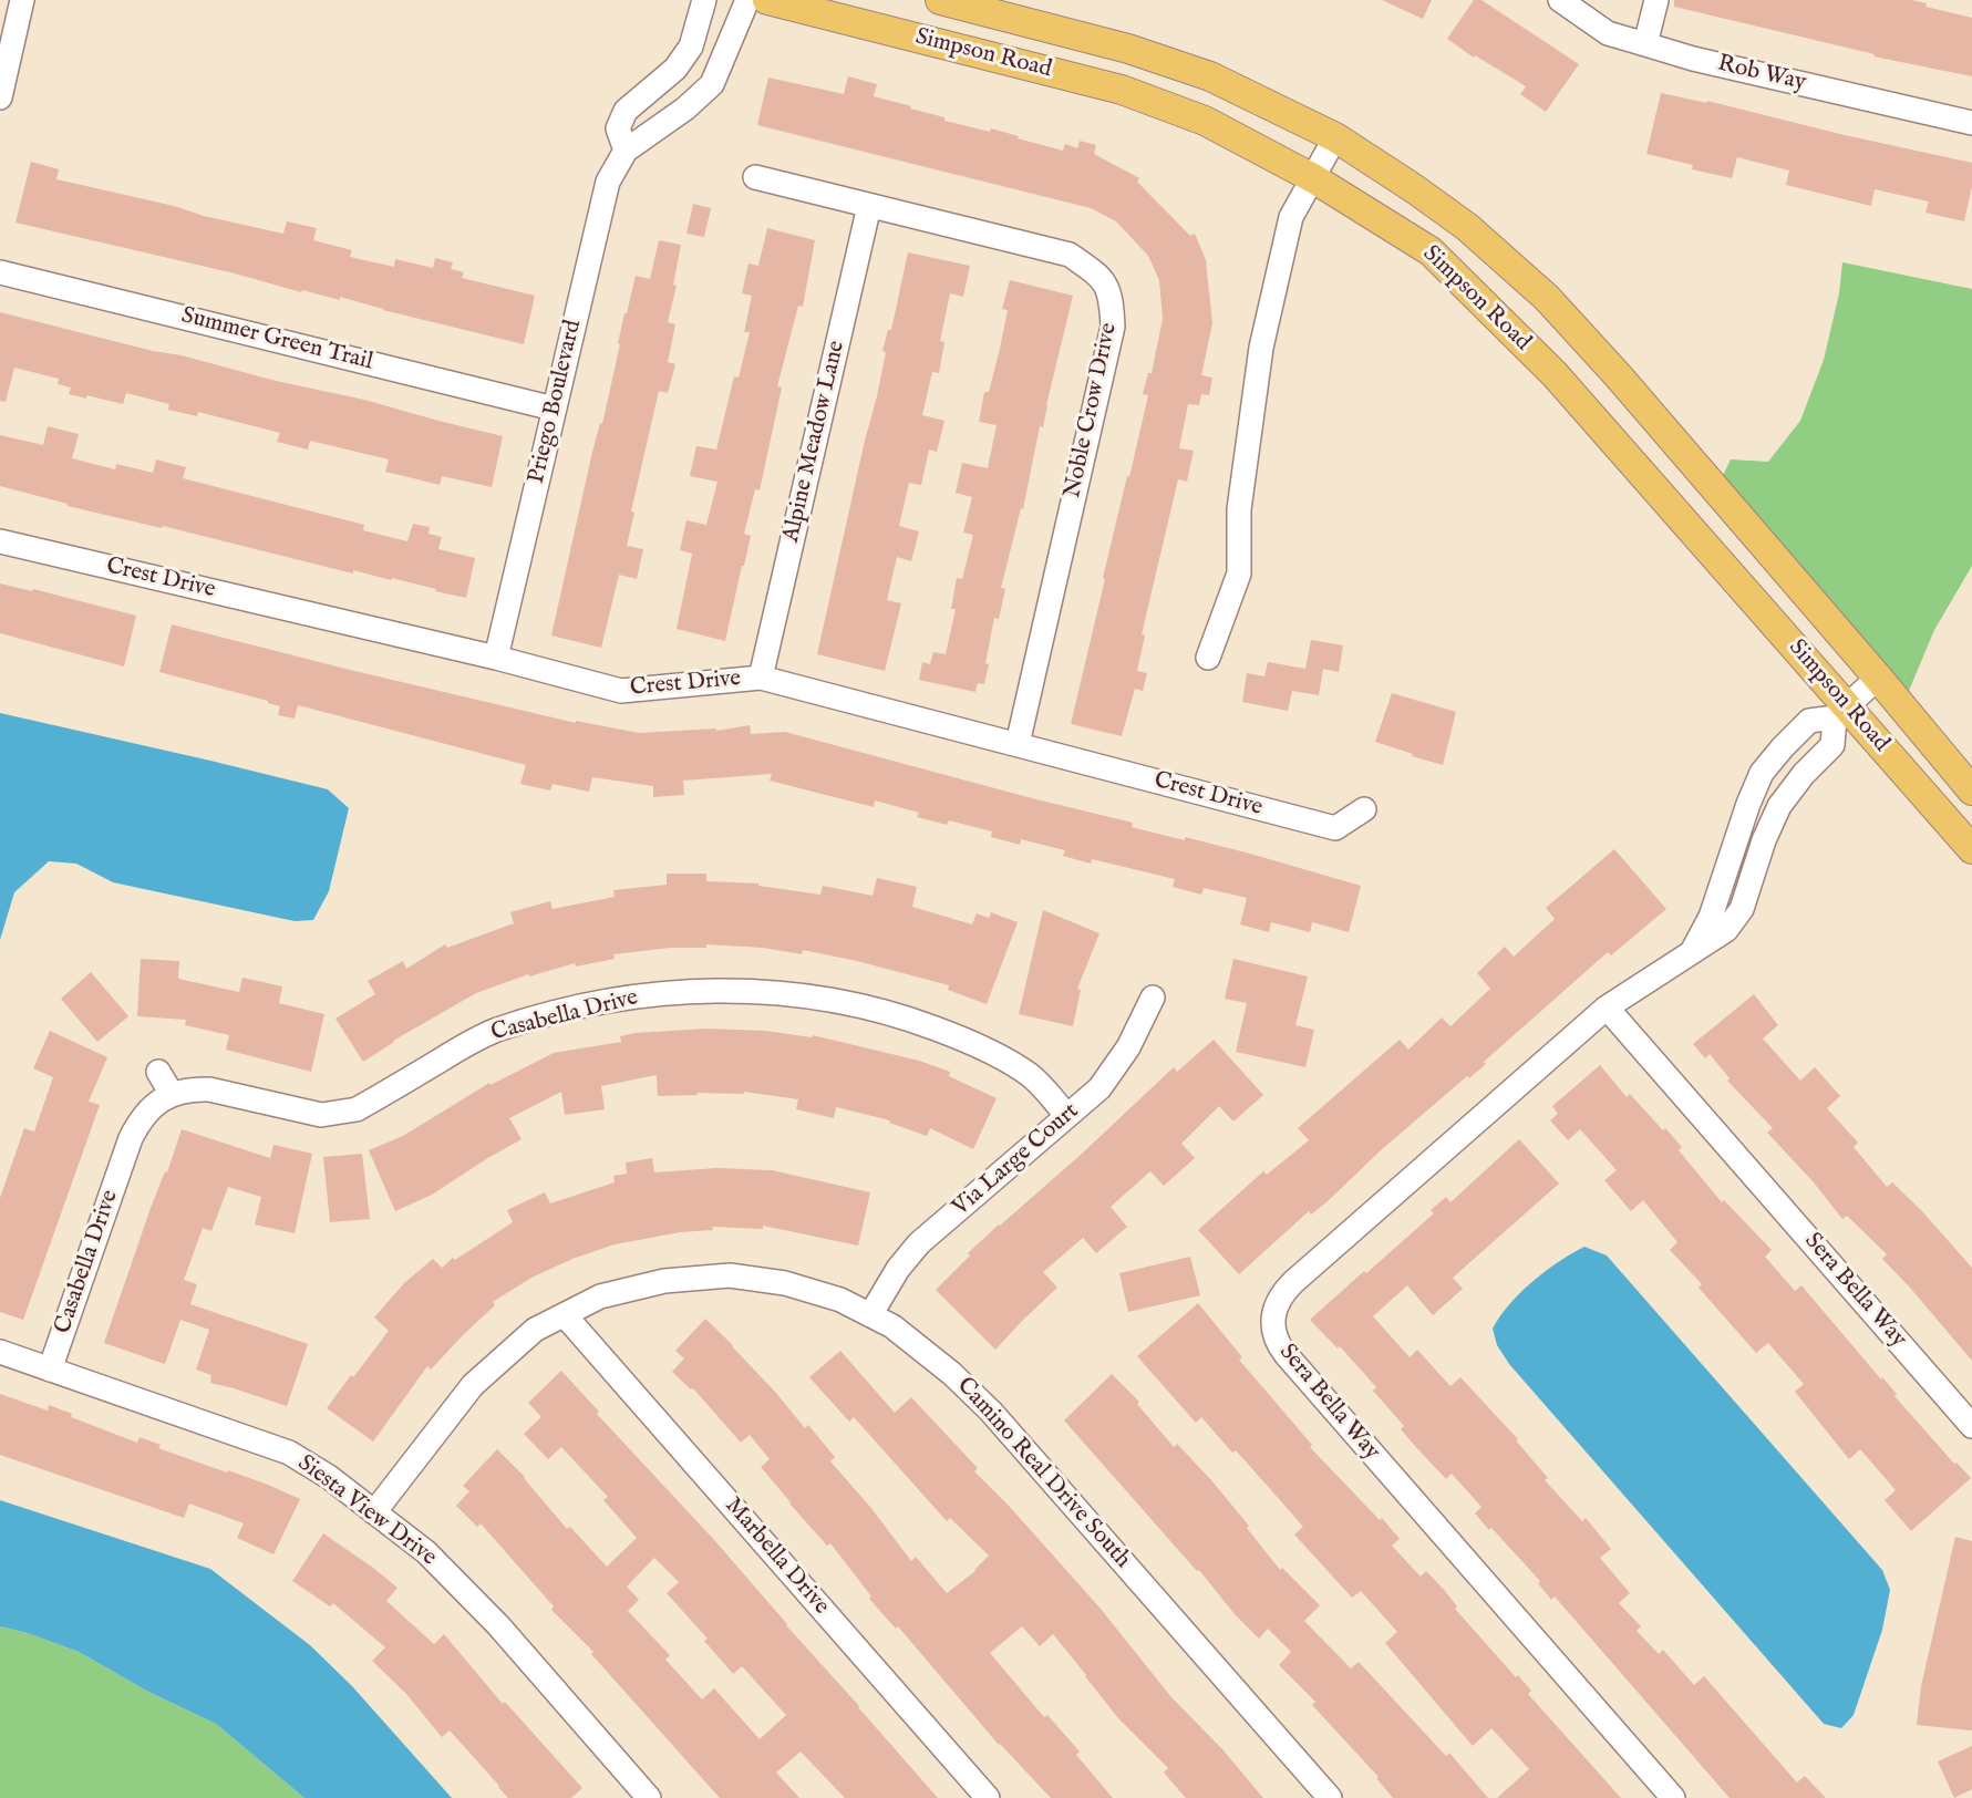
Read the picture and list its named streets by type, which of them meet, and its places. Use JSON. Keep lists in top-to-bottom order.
{
  "streets": {
    "main road": ["Simpson Road"],
    "street": [
      "Rob Way",
      "Summer Green Trail",
      "Priego Boulevard",
      "Noble Crow Drive",
      "Alpine Meadow Lane",
      "Crest Drive",
      "Casabella Drive",
      "Via Large Court",
      "Sera Bella Way",
      "Camino Real Drive South",
      "Siesta View Drive",
      "Marbella Drive"
    ]
  },
  "crossings": [
    ["Simpson Road", "Sera Bella Way"],
    ["Summer Green Trail", "Priego Boulevard"],
    ["Priego Boulevard", "Crest Drive"],
    ["Noble Crow Drive", "Alpine Meadow Lane"],
    ["Noble Crow Drive", "Crest Drive"],
    ["Alpine Meadow Lane", "Crest Drive"],
    ["Casabella Drive", "Via Large Court"],
    ["Casabella Drive", "Siesta View Drive"],
    ["Via Large Court", "Camino Real Drive South"],
    ["Camino Real Drive South", "Siesta View Drive"],
    ["Camino Real Drive South", "Marbella Drive"]
  ]
}
